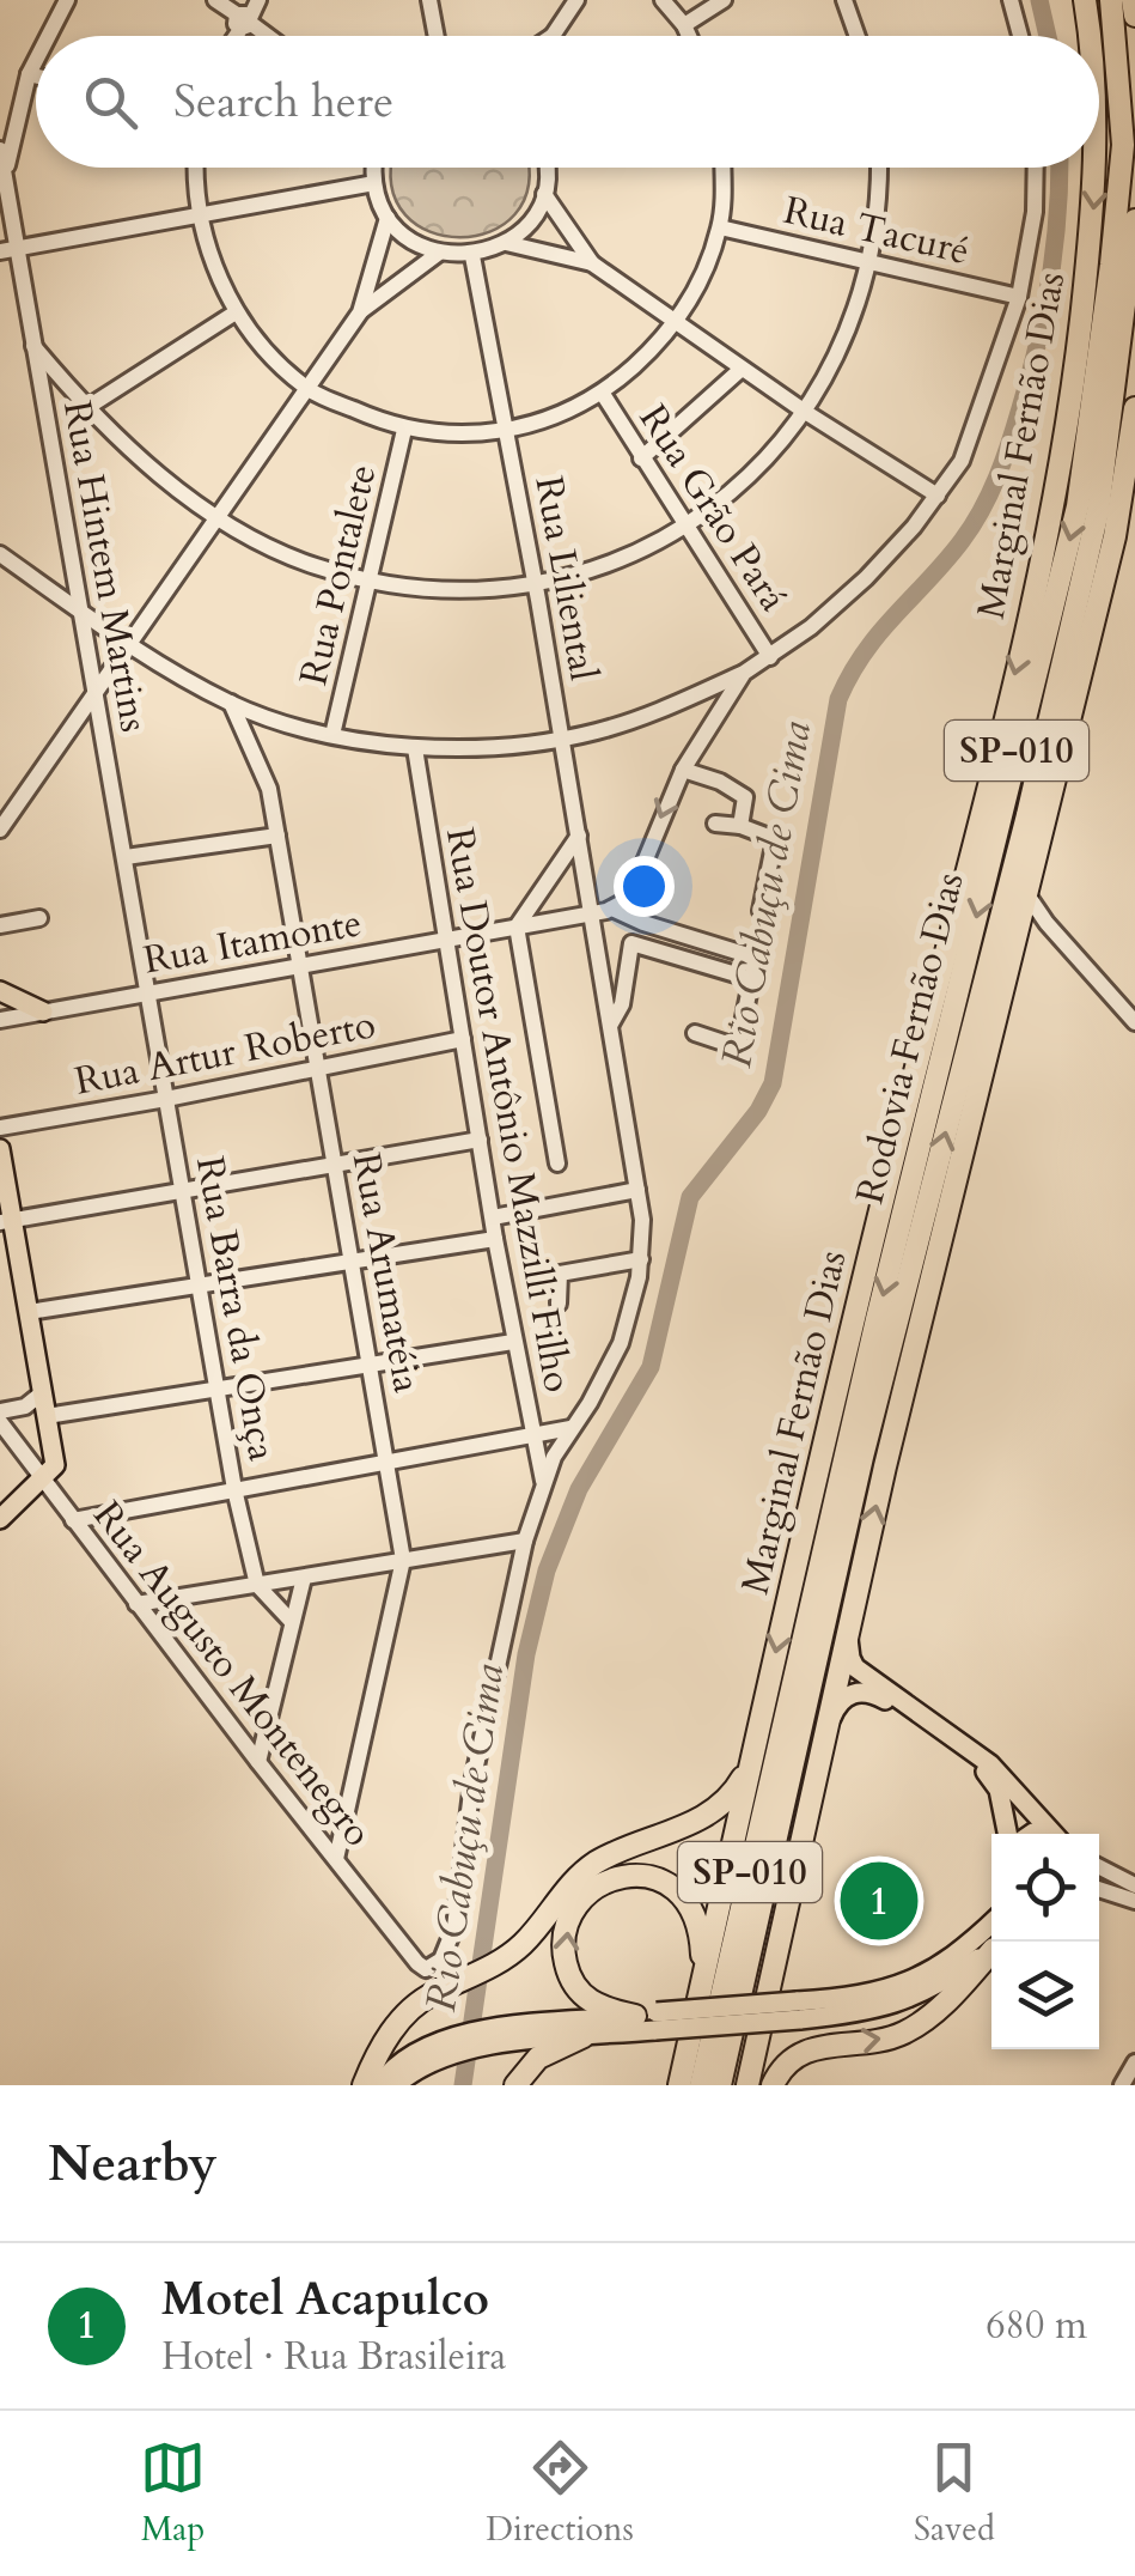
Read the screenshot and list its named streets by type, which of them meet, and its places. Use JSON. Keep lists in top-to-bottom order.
{
  "streets": {
    "highway": ["Marginal Fernão Dias", "SP-010", "Rodovia Fernão Dias"],
    "street": [
      "Rua Tacuré",
      "Rua Grão Pará",
      "Rua Hintem Martins",
      "Rua Pontalete",
      "Rua Liliental",
      "Rua Itamonte",
      "Rua Artur Roberto",
      "Rua Doutor Antônio Mazzilli Filho",
      "Rua Arumatéia",
      "Rua Barra da Onça",
      "Rua Augusto Montenegro"
    ]
  },
  "crossings": [
    ["Rua Hintem Martins", "Rua Itamonte"],
    ["Rua Hintem Martins", "Rua Barra da Onça"],
    ["Rua Liliental", "Rua Itamonte"],
    ["Rua Liliental", "Rua Doutor Antônio Mazzilli Filho"],
    ["Rua Liliental", "Rua Augusto Montenegro"],
    ["Rua Itamonte", "Rua Doutor Antônio Mazzilli Filho"],
    ["Rua Itamonte", "Rua Arumatéia"],
    ["Rua Itamonte", "Rua Barra da Onça"],
    ["Rua Artur Roberto", "Rua Doutor Antônio Mazzilli Filho"],
    ["Rua Artur Roberto", "Rua Arumatéia"],
    ["Rua Artur Roberto", "Rua Barra da Onça"],
    ["Rua Arumatéia", "Rua Augusto Montenegro"]
  ],
  "water": ["Rio Cabuçu de Cima"],
  "page": {
    "search": "Search here",
    "pins": "1",
    "heading": "Nearby",
    "list": [
      {
        "mark": "1",
        "name": "Motel Acapulco",
        "note": "Hotel · Rua Brasileira",
        "value": "680 m"
      }
    ],
    "nav": ["Map", "Directions", "Saved"]
  }
}
